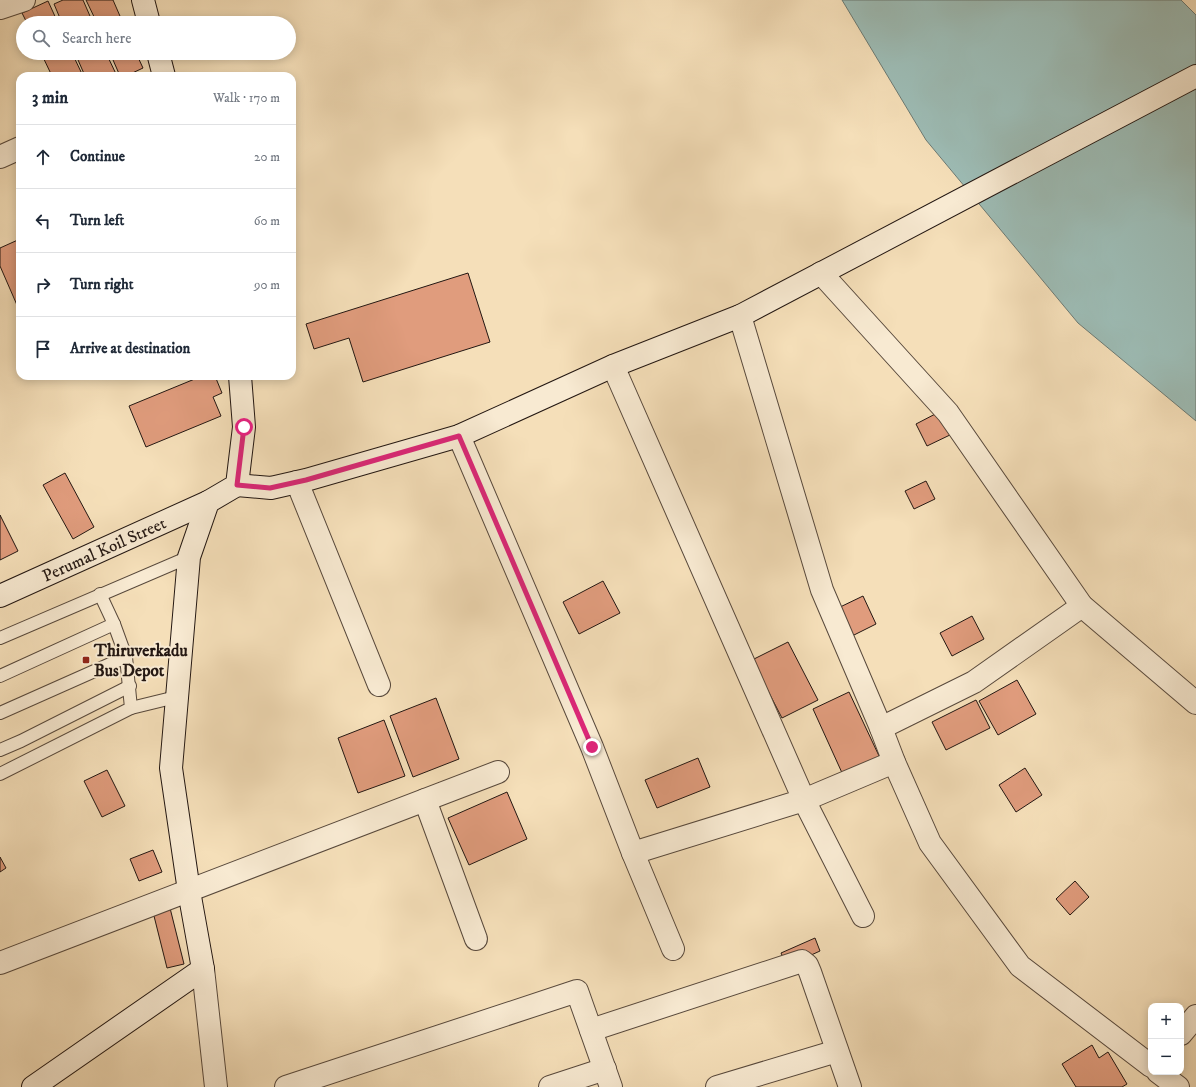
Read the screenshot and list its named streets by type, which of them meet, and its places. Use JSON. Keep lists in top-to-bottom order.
{
  "streets": {
    "street": ["Perumal Koil Street"]
  },
  "places": {
    "transit": ["Thiruverkadu Bus Depot"]
  },
  "page": {
    "search": "Search here",
    "heading": ["3 min", "Walk · 170 m"],
    "list": [
      ["Continue", "20 m"],
      ["Turn left", "60 m"],
      ["Turn right", "90 m"],
      "Arrive at destination"
    ],
    "map_buttons": ["+", "−"]
  }
}
